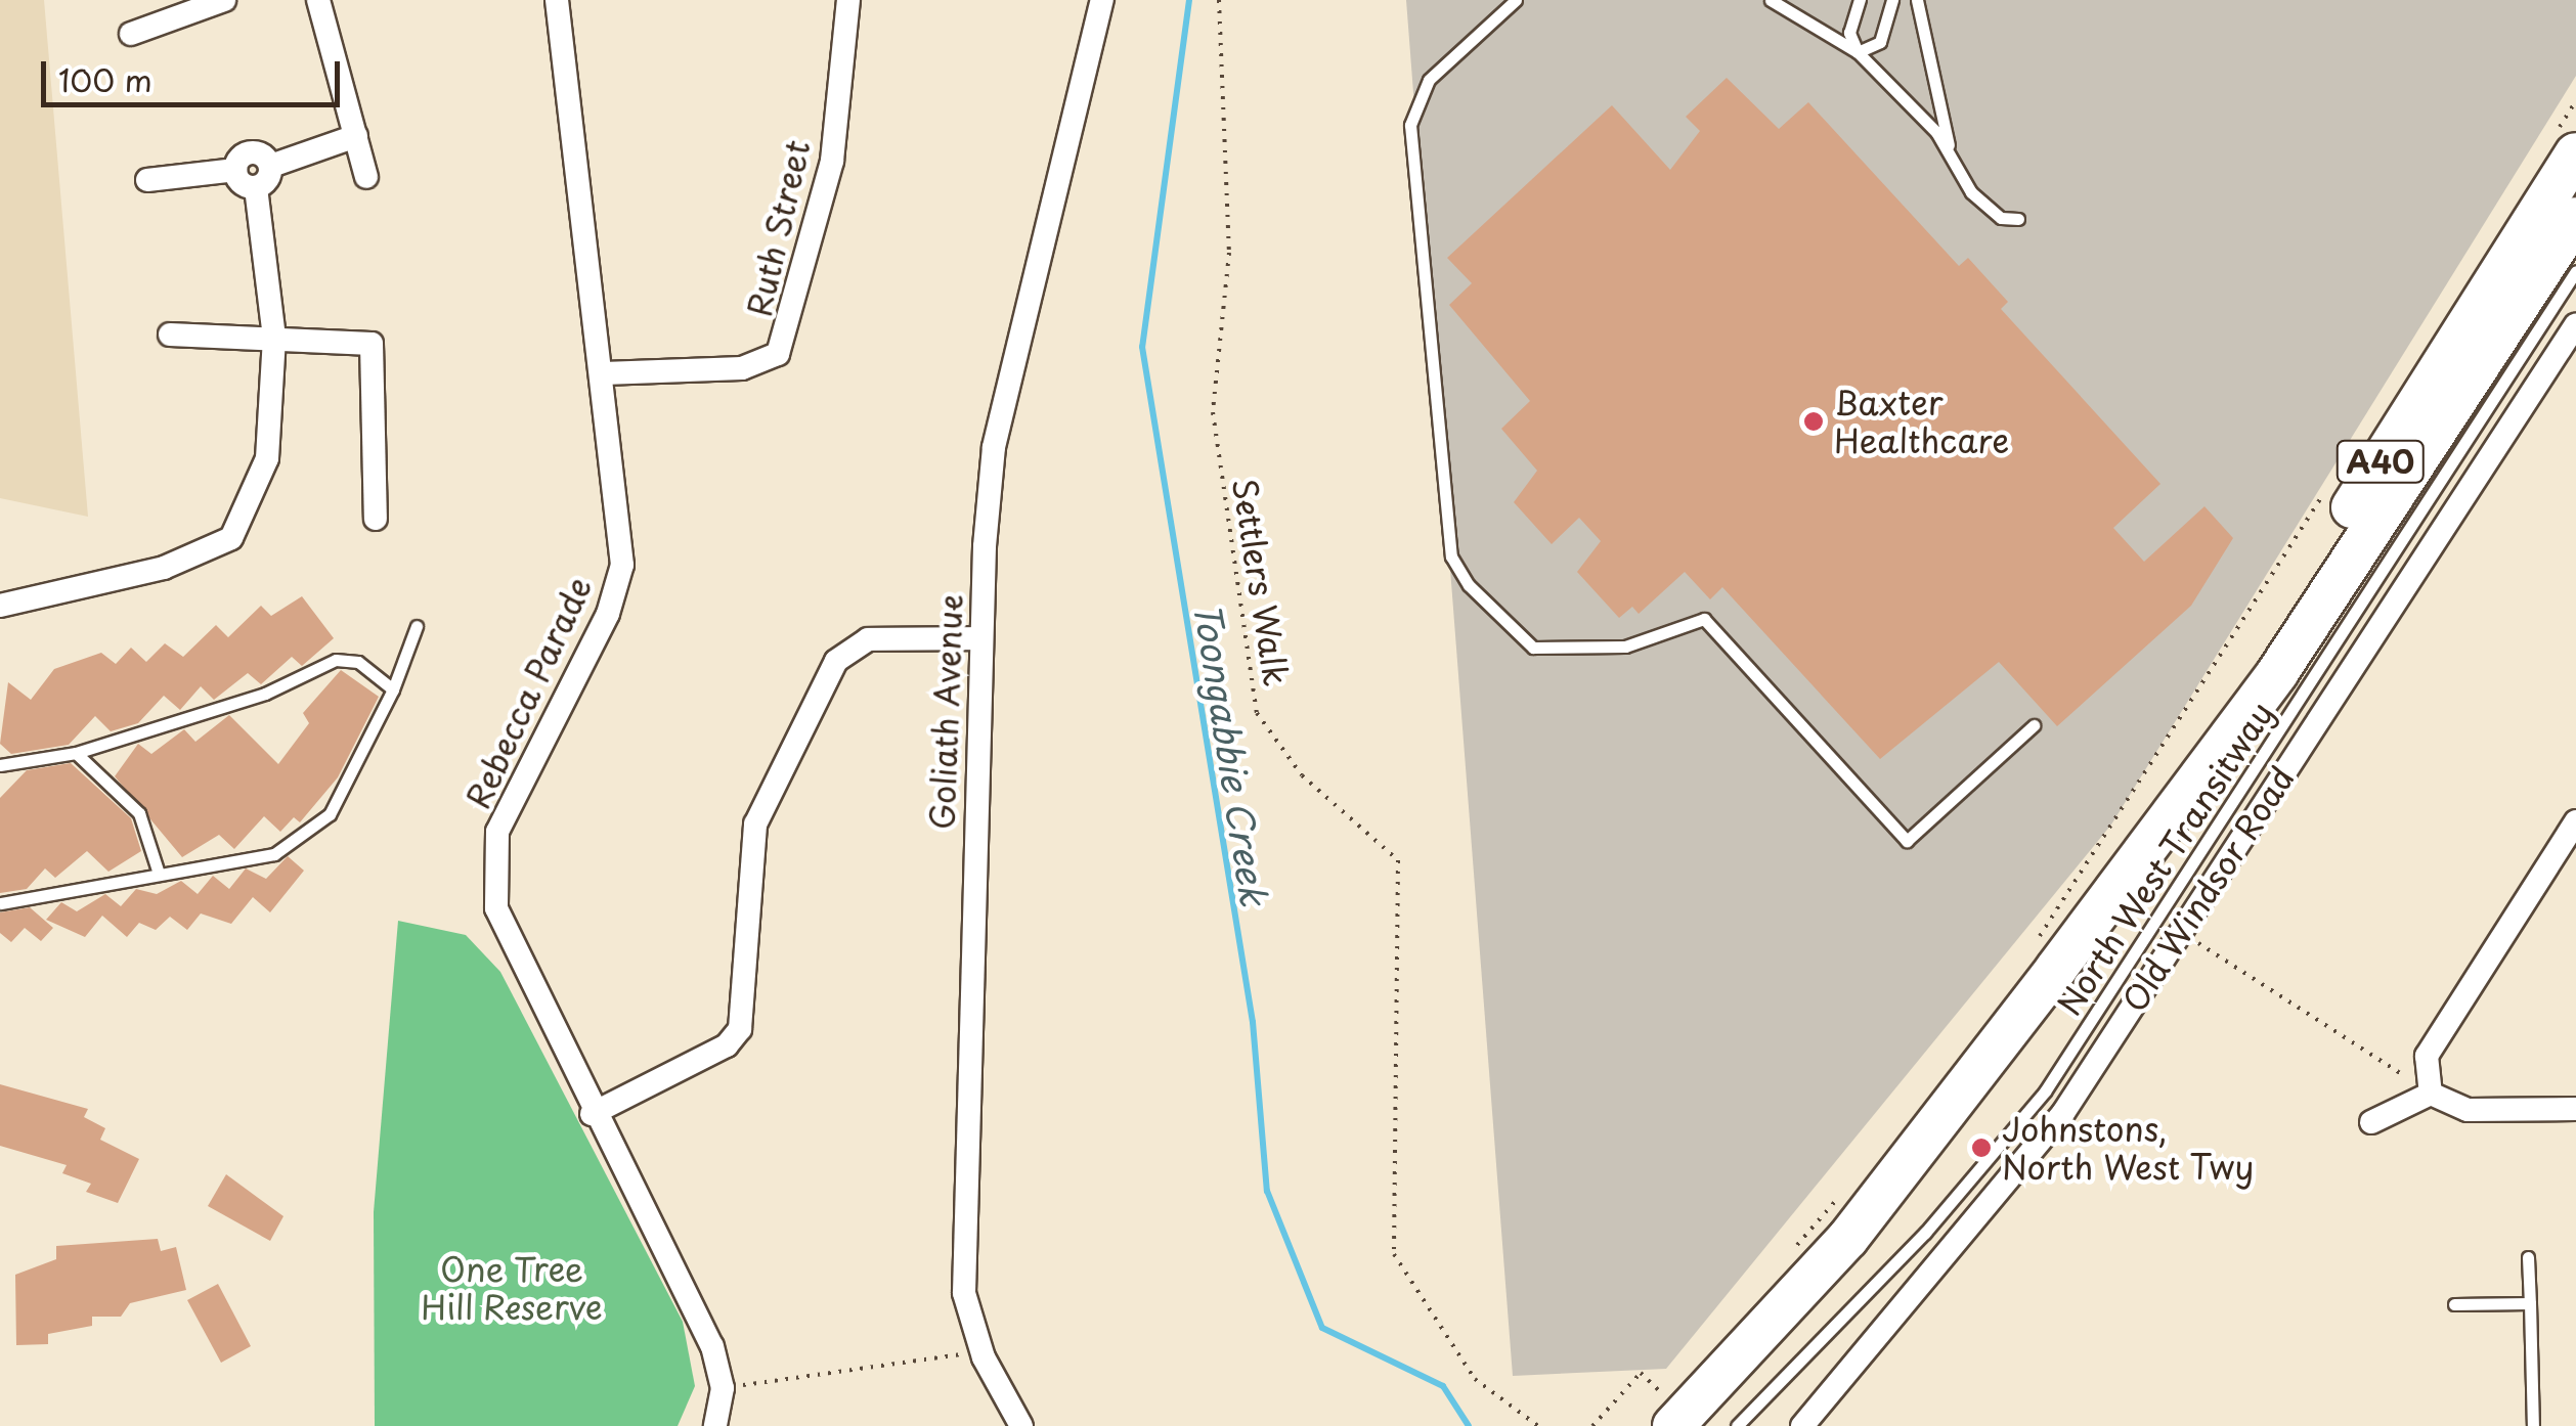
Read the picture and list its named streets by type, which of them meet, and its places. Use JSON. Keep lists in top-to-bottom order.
{
  "streets": {
    "highway": ["A40", "Old Windsor Road"],
    "street": ["Ruth Street", "Rebecca Parade", "Goliath Avenue"],
    "lane": ["North West Transitway"],
    "path": ["Settlers Walk"]
  },
  "crossings": [
    ["Ruth Street", "Rebecca Parade"]
  ],
  "water": ["Toongabbie Creek"],
  "parks": ["One Tree Hill Reserve"],
  "places": ["Baxter Healthcare", "Johnstons, North West Twy"],
  "scale_bar": "100 m"
}
